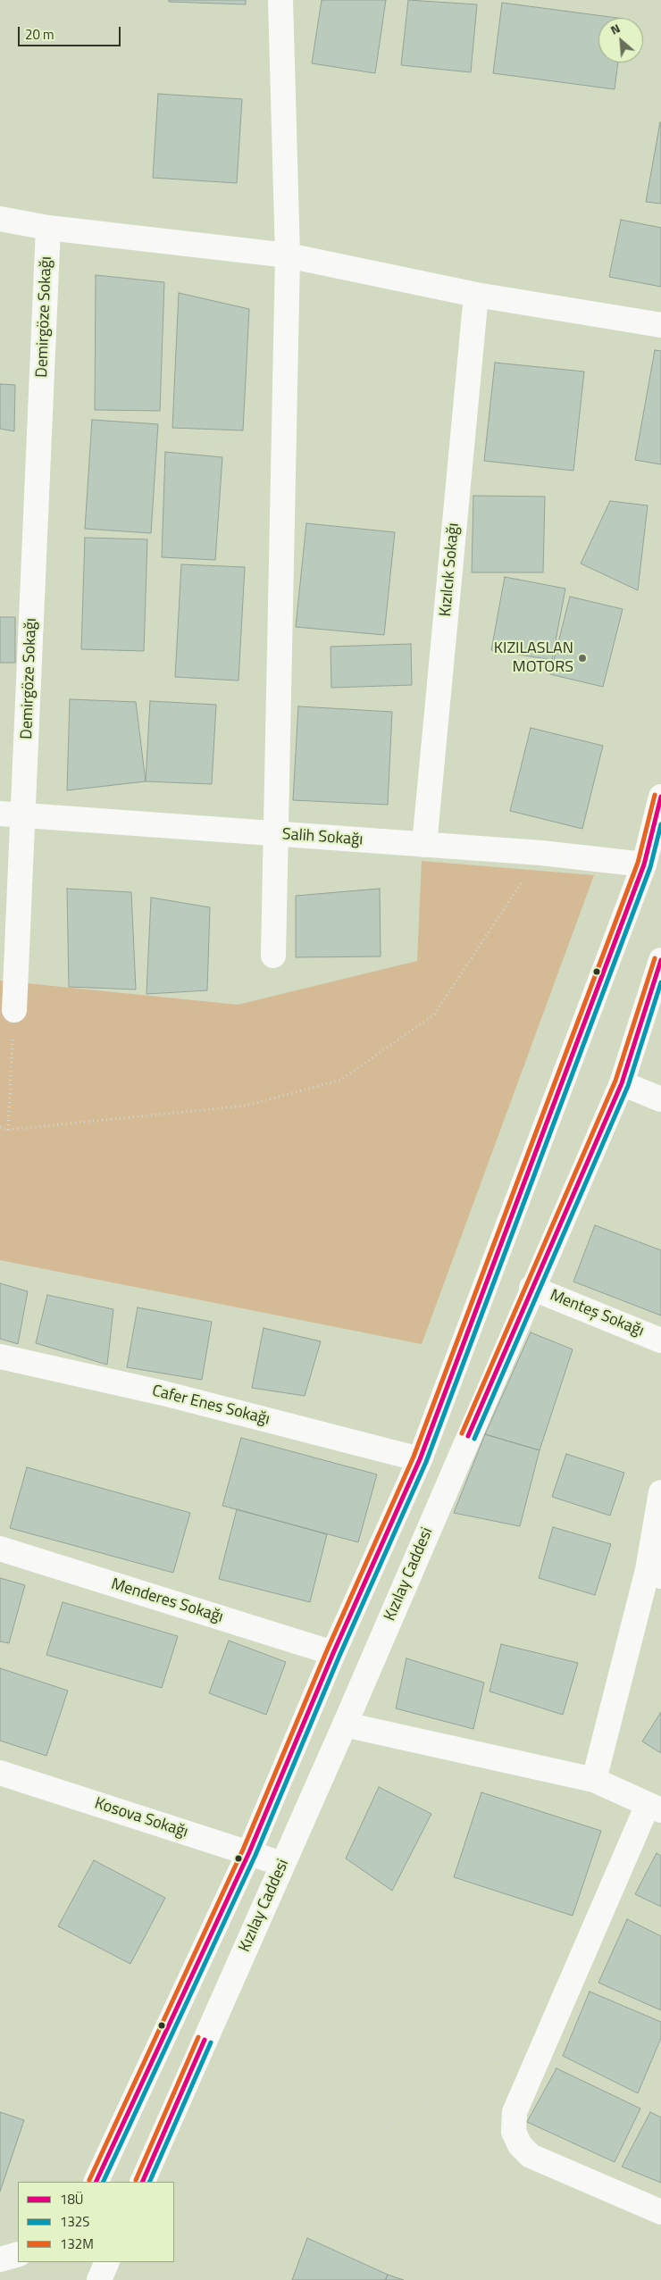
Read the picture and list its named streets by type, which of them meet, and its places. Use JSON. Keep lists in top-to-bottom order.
{
  "streets": {
    "street": [
      "Demirgöze Sokağı",
      "Kızılcık Sokağı",
      "Salih Sokağı",
      "Menteş Sokağı",
      "Cafer Enes Sokağı",
      "Kızılay Caddesi",
      "Menderes Sokağı",
      "Kosova Sokağı"
    ]
  },
  "crossings": [
    ["Demirgöze Sokağı", "Salih Sokağı"],
    ["Kızılcık Sokağı", "Salih Sokağı"],
    ["Menteş Sokağı", "Kızılay Caddesi"],
    ["Kızılay Caddesi", "Kosova Sokağı"]
  ],
  "places": ["KIZILASLAN MOTORS"],
  "lines": ["transit line 132M", "transit line 18Ü", "transit line 132S"],
  "legend": ["18Ü", "132S", "132M"],
  "scale_bar": "20 m",
  "north": "top left"
}
